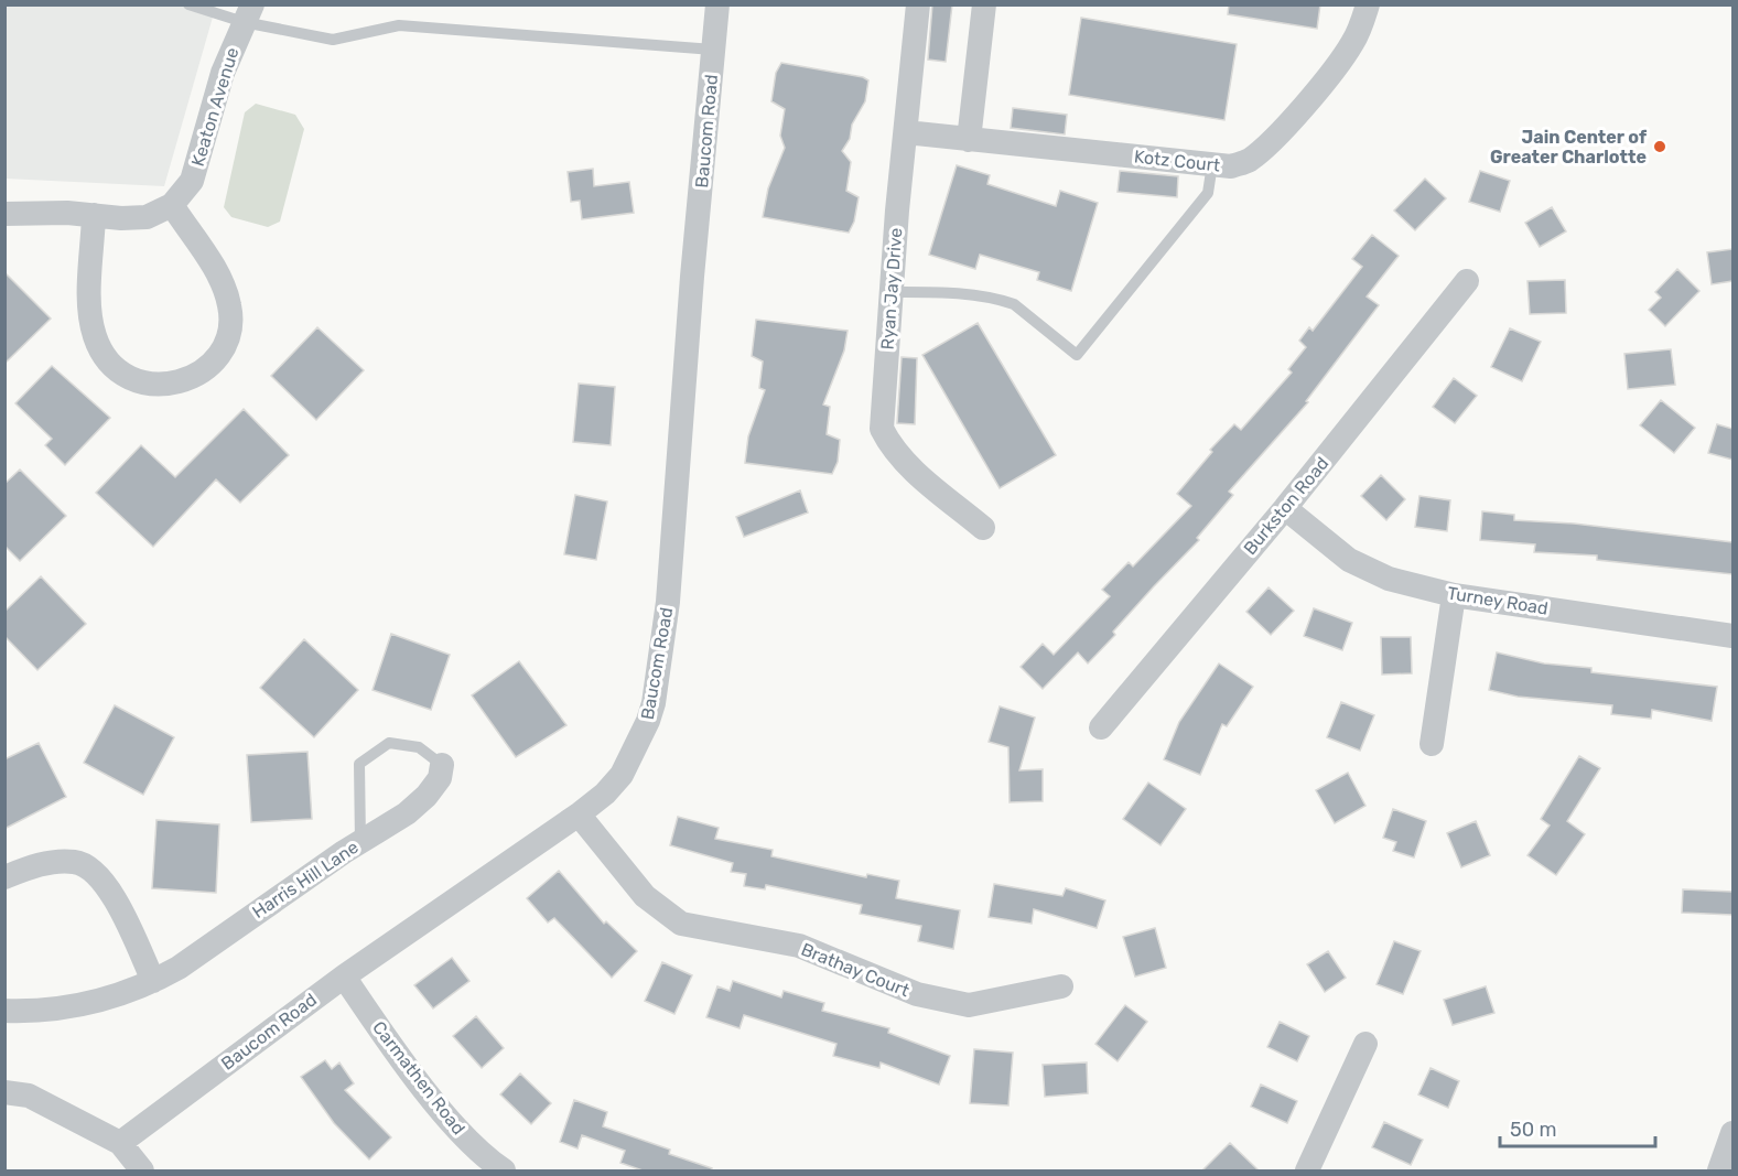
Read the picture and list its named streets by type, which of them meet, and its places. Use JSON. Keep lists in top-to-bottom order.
{
  "streets": {
    "street": [
      "Keaton Avenue",
      "Baucom Road",
      "Kotz Court",
      "Ryan Jay Drive",
      "Burkston Road",
      "Turney Road",
      "Harris Hill Lane",
      "Brathay Court",
      "Carmathen Road"
    ]
  },
  "crossings": [
    ["Baucom Road", "Brathay Court"],
    ["Baucom Road", "Carmathen Road"],
    ["Kotz Court", "Ryan Jay Drive"],
    ["Burkston Road", "Turney Road"]
  ],
  "places": ["Jain Center of Greater Charlotte"],
  "scale_bar": "50 m"
}
